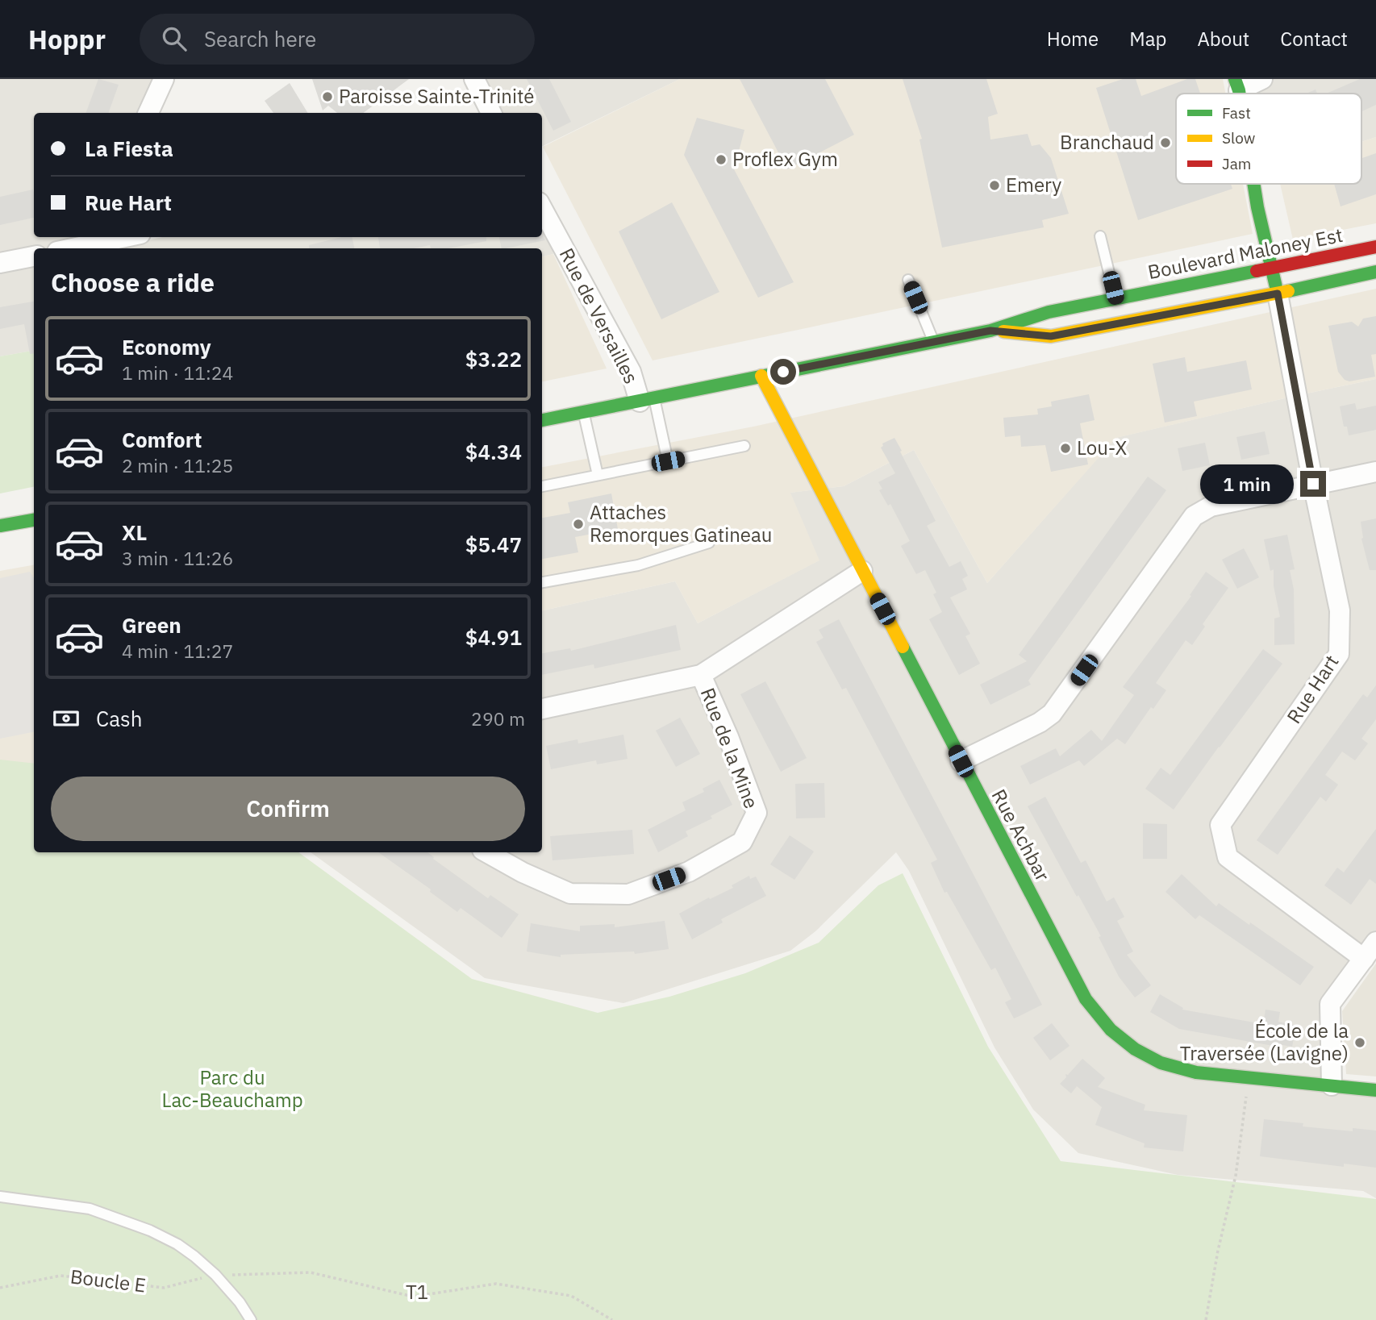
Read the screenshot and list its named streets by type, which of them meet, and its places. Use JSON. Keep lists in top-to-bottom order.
{
  "streets": {
    "main road": ["Boulevard Maloney Est", "Rue Hart", "Rue Achbar"],
    "street": ["Rue de Versailles", "Rue de la Mine"],
    "path": ["Boucle E", "T1"]
  },
  "crossings": [
    ["Boulevard Maloney Est", "Rue de Versailles"],
    ["Boulevard Maloney Est", "Rue Hart"],
    ["Boulevard Maloney Est", "Rue Achbar"],
    ["Rue de la Mine", "Rue Achbar"],
    ["Boucle E", "T1"]
  ],
  "parks": ["Parc du Lac-Beauchamp"],
  "places": [
    "Paroisse Sainte-Trinité",
    "Branchaud",
    "Proflex Gym",
    "Emery",
    "Lou-X",
    "Attaches Remorques Gatineau",
    "École de la Traversée (Lavigne)"
  ],
  "legend": ["Fast", "Slow", "Jam"],
  "page": {
    "header": "Hoppr",
    "search": "Search here",
    "nav": [
      "Home",
      "Map",
      "About",
      "Contact"
    ],
    "banner": ["La Fiesta", "Rue Hart"],
    "heading": "Choose a ride",
    "list": [
      {
        "name": "Economy",
        "note": "1 min · 11:24",
        "value": "$3.22"
      },
      {
        "name": "Comfort",
        "note": "2 min · 11:25",
        "value": "$4.34"
      },
      {
        "name": "XL",
        "note": "3 min · 11:26",
        "value": "$5.47"
      },
      {
        "name": "Green",
        "note": "4 min · 11:27",
        "value": "$4.91"
      }
    ],
    "bubble": "1 min",
    "pay": ["Cash", "290 m"],
    "buttons": "Confirm"
  }
}
